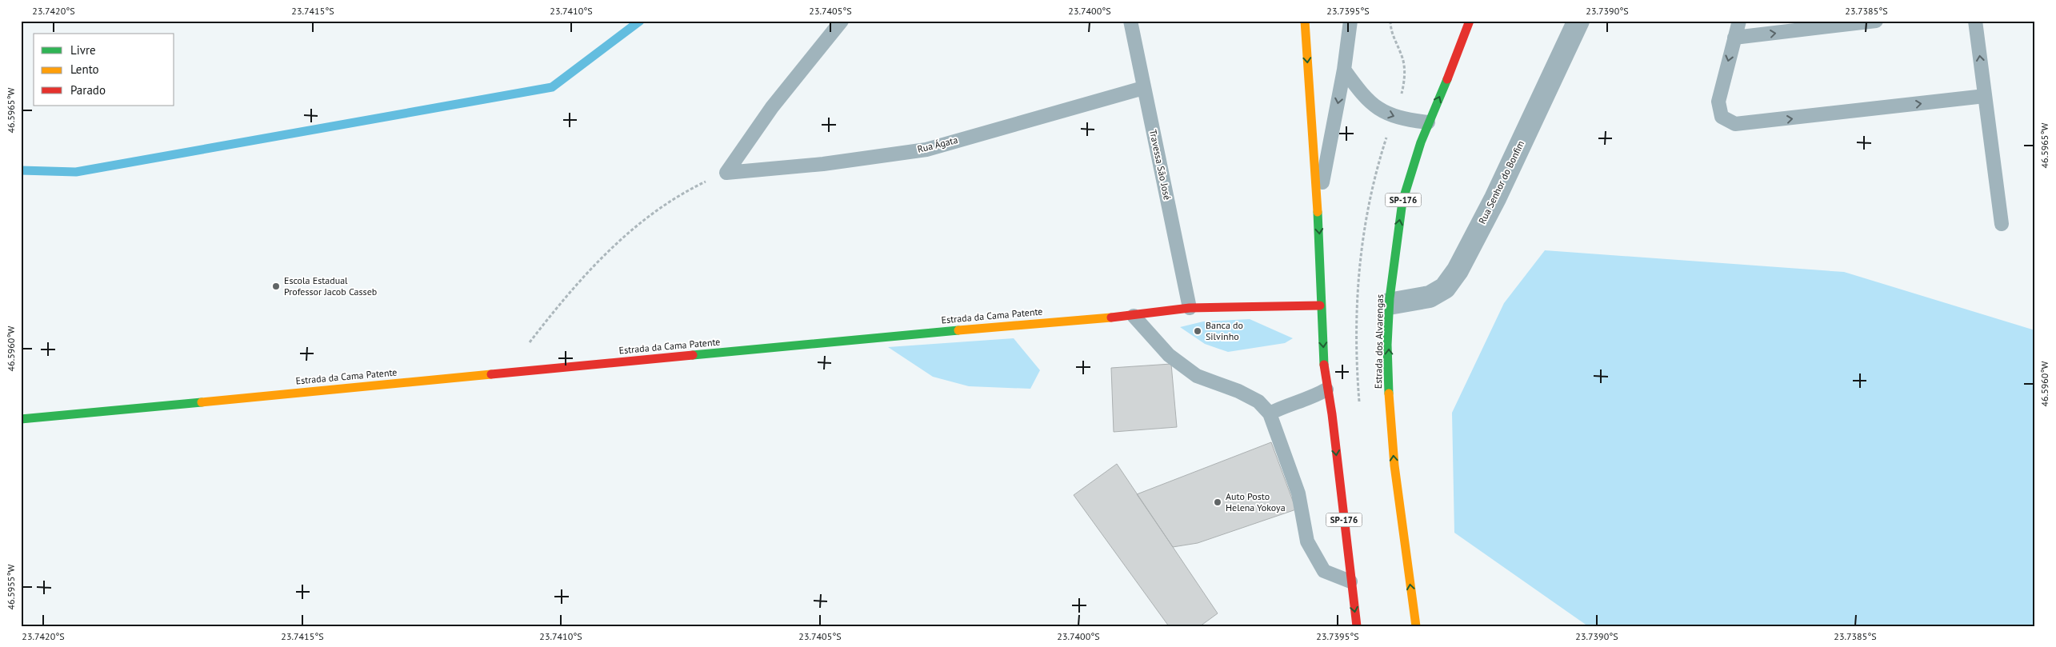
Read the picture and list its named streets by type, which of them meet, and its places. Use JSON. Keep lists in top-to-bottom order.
{
  "streets": {
    "street": [
      "Rua Senhor do Bonfim",
      "SP-176",
      "Estrada da Cama Patente",
      "Estrada dos Alvarengas"
    ],
    "lane": ["Rua Ágata", "Travessa São José"]
  },
  "crossings": [
    ["Rua Ágata", "Travessa São José"],
    ["Travessa São José", "Estrada da Cama Patente"],
    ["Rua Senhor do Bonfim", "Estrada dos Alvarengas"],
    ["SP-176", "Estrada da Cama Patente"]
  ],
  "places": ["Escola Estadual Professor Jacob Casseb", "Banca do Silvinho", "Auto Posto Helena Yokoya"],
  "legend": ["Livre", "Lento", "Parado"],
  "coordinates": [
    "23.7420°S",
    "23.7415°S",
    "23.7410°S",
    "23.7405°S",
    "23.7400°S",
    "23.7395°S",
    "23.7390°S",
    "23.7385°S",
    "46.5965°W",
    "46.5960°W",
    "46.5955°W"
  ]
}
